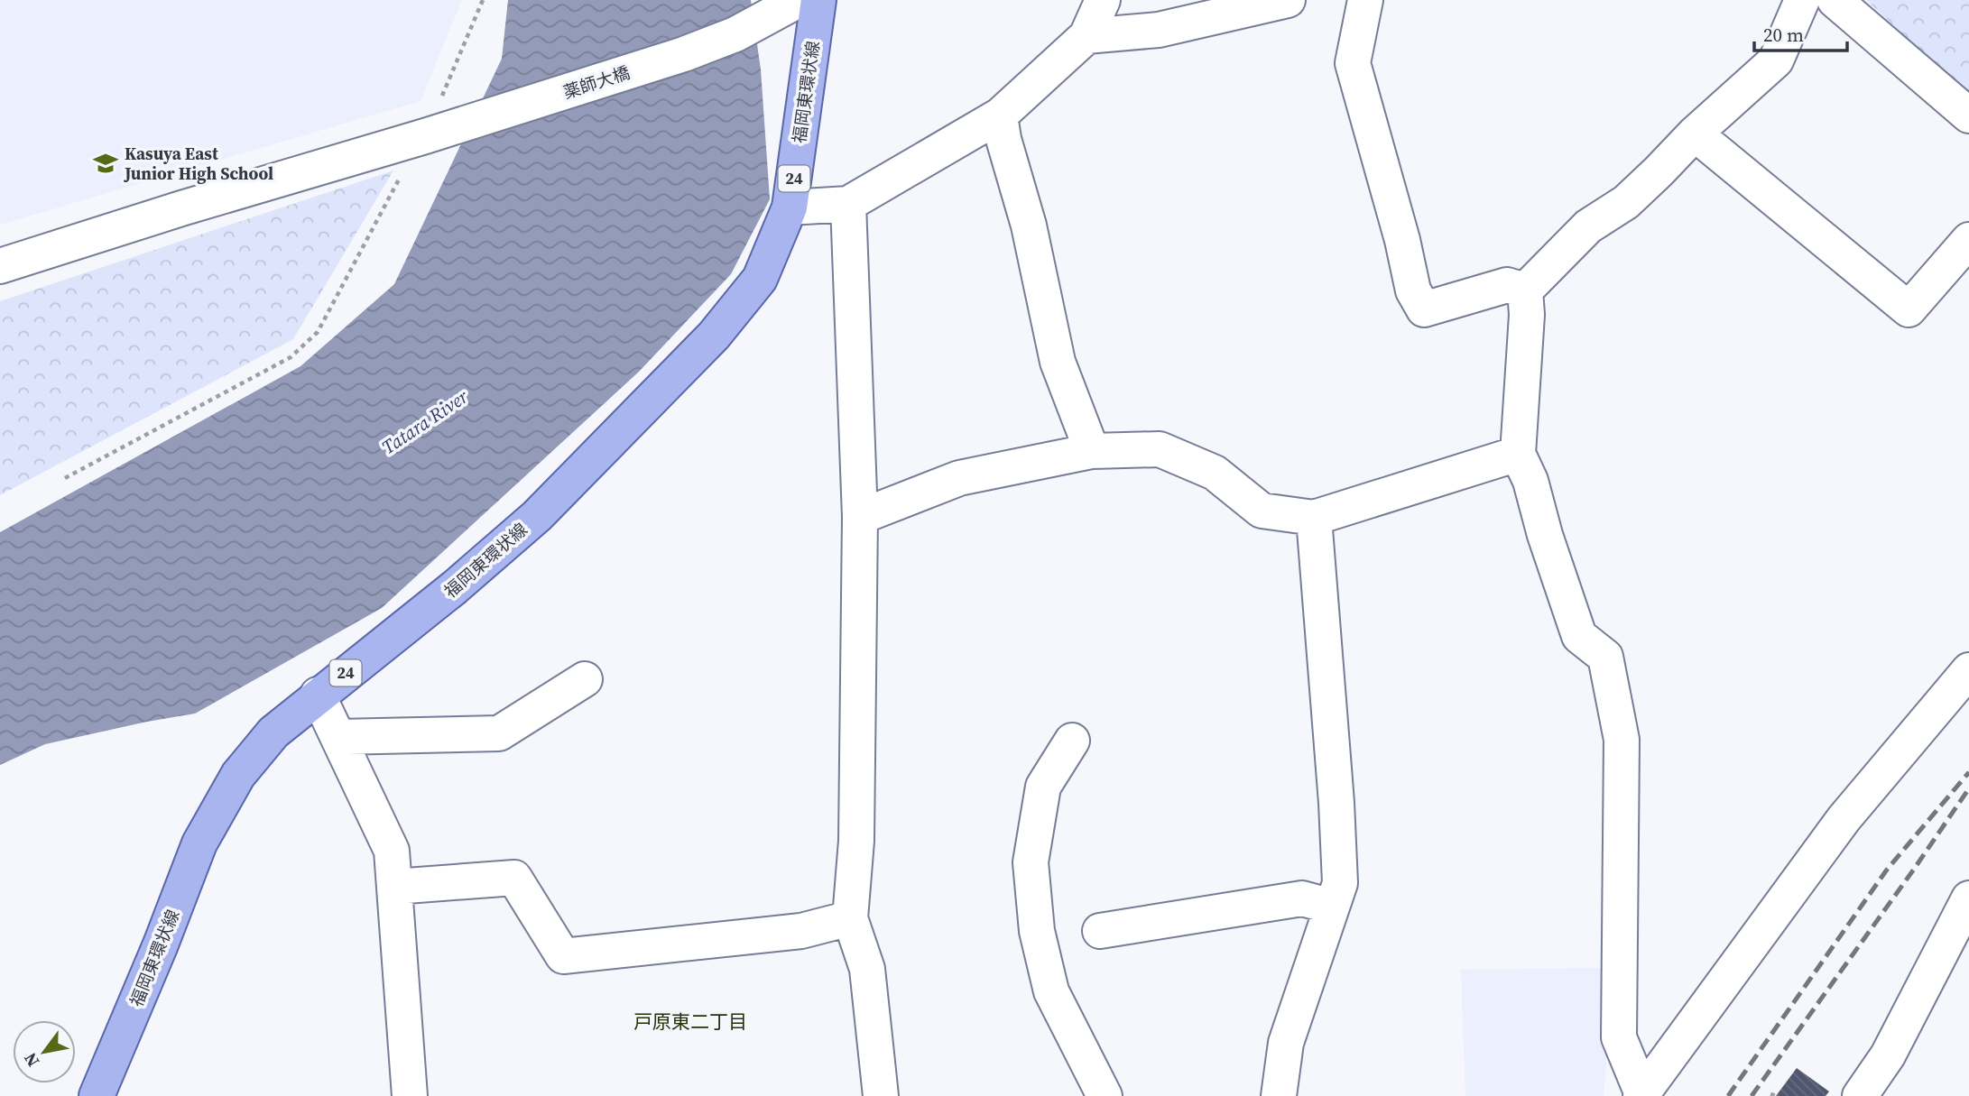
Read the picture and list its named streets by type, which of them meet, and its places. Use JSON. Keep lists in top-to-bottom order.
{
  "streets": {
    "main road": ["福岡東環状線", "24"],
    "street": ["薬師大橋"]
  },
  "districts": ["戸原東二丁目"],
  "water": ["Tatara River"],
  "places": {
    "school or university": ["Kasuya East Junior High School"]
  },
  "scale_bar": "20 m",
  "north": "bottom left"
}
